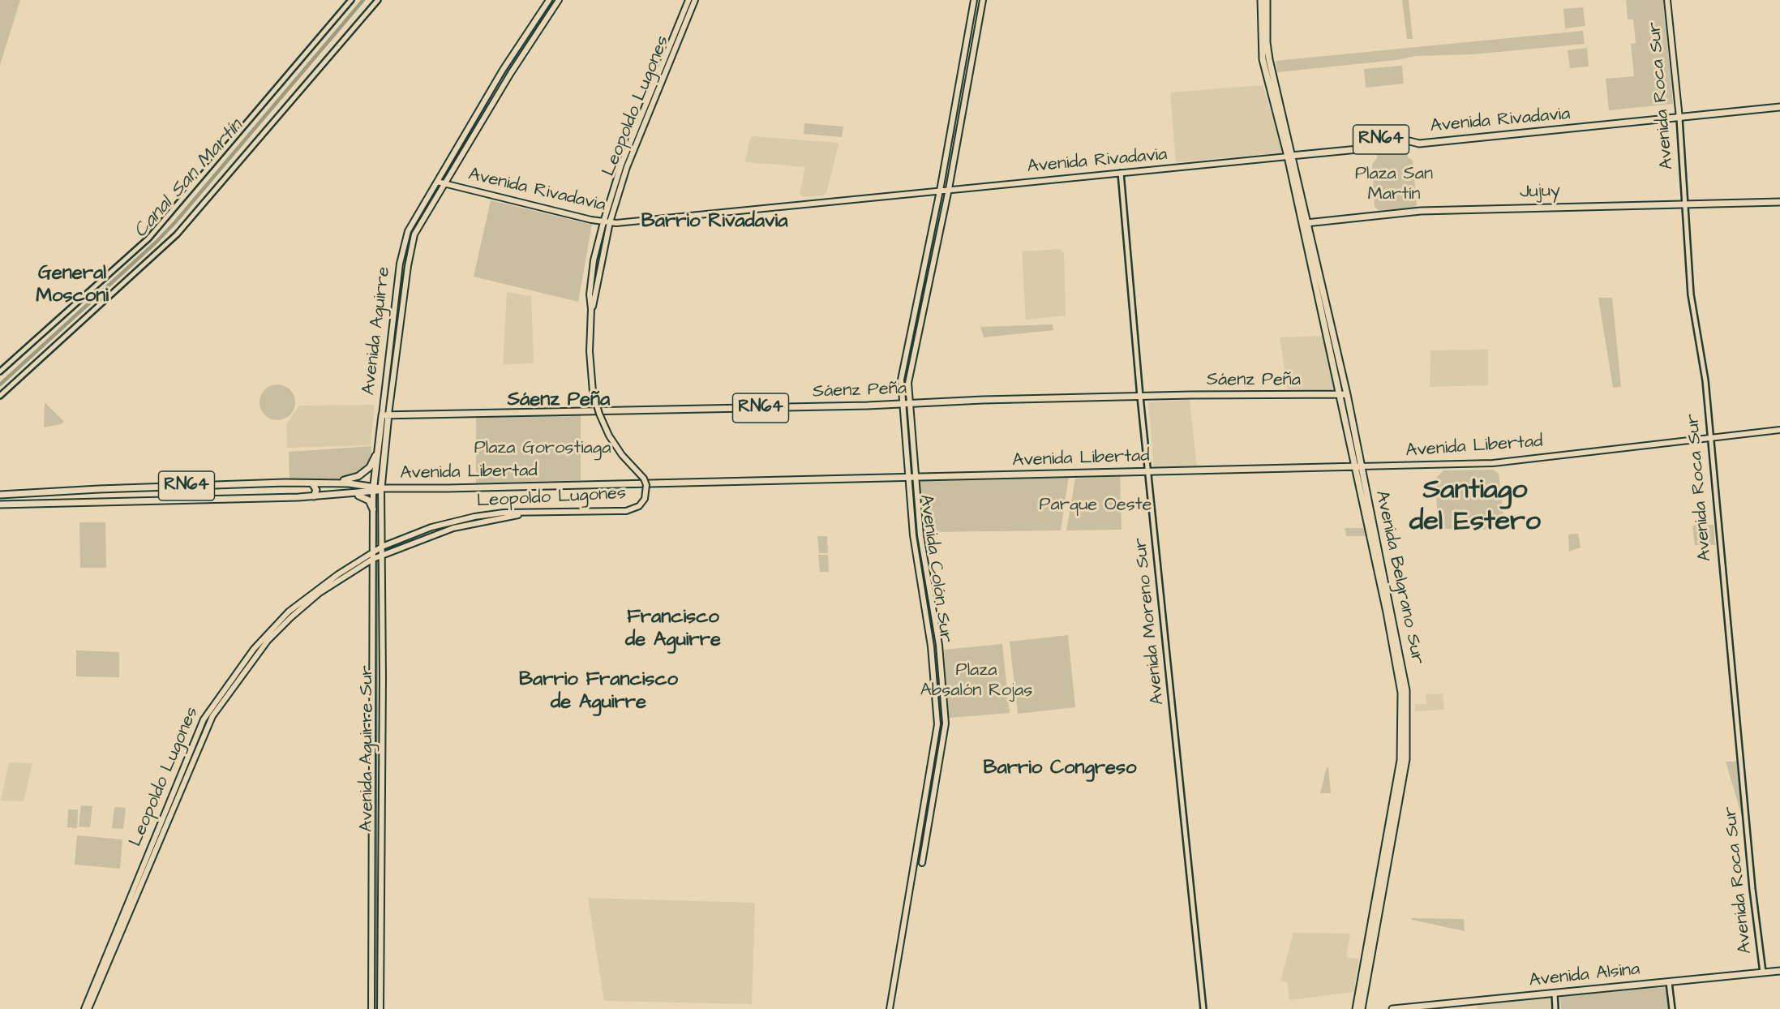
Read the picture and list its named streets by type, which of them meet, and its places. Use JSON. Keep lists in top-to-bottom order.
{
  "streets": {
    "main road": [
      "Avenida Roca Sur",
      "Leopoldo Lugones",
      "Avenida Rivadavia",
      "RN64",
      "Jujuy",
      "Avenida Aguirre",
      "Sáenz Peña",
      "Avenida Libertad",
      "Avenida Colón Sur",
      "Avenida Belgrano Sur",
      "Avenida Aguirre Sur",
      "Avenida Alsina"
    ],
    "street": ["Avenida Moreno Sur"]
  },
  "crossings": [
    ["Avenida Roca Sur", "Avenida Rivadavia"],
    ["Avenida Roca Sur", "Jujuy"],
    ["Avenida Roca Sur", "Avenida Libertad"],
    ["Avenida Roca Sur", "Avenida Alsina"],
    ["Leopoldo Lugones", "Avenida Rivadavia"],
    ["Leopoldo Lugones", "Avenida Aguirre Sur"],
    ["Avenida Rivadavia", "Avenida Aguirre"],
    ["Avenida Rivadavia", "Avenida Colón Sur"],
    ["Avenida Rivadavia", "Avenida Belgrano Sur"],
    ["Avenida Rivadavia", "Avenida Moreno Sur"],
    ["Jujuy", "Avenida Belgrano Sur"],
    ["Avenida Aguirre", "Sáenz Peña"],
    ["Avenida Aguirre", "Avenida Libertad"],
    ["Avenida Aguirre", "Avenida Aguirre Sur"],
    ["Sáenz Peña", "Avenida Colón Sur"],
    ["Sáenz Peña", "Avenida Belgrano Sur"],
    ["Sáenz Peña", "Avenida Moreno Sur"],
    ["Avenida Libertad", "Avenida Colón Sur"],
    ["Avenida Libertad", "Avenida Belgrano Sur"],
    ["Avenida Libertad", "Avenida Moreno Sur"],
    ["Avenida Libertad", "Avenida Aguirre Sur"]
  ],
  "districts": [
    "Barrio Rivadavia",
    "General Mosconi",
    "Sáenz Peña",
    "Santiago del Estero",
    "Francisco de Aguirre",
    "Barrio Francisco de Aguirre",
    "Barrio Congreso"
  ],
  "water": ["Canal San Martín"],
  "parks": [
    "Plaza San Martín",
    "Plaza Gorostiaga",
    "Parque Oeste",
    "Plaza Absalón Rojas"
  ]
}
